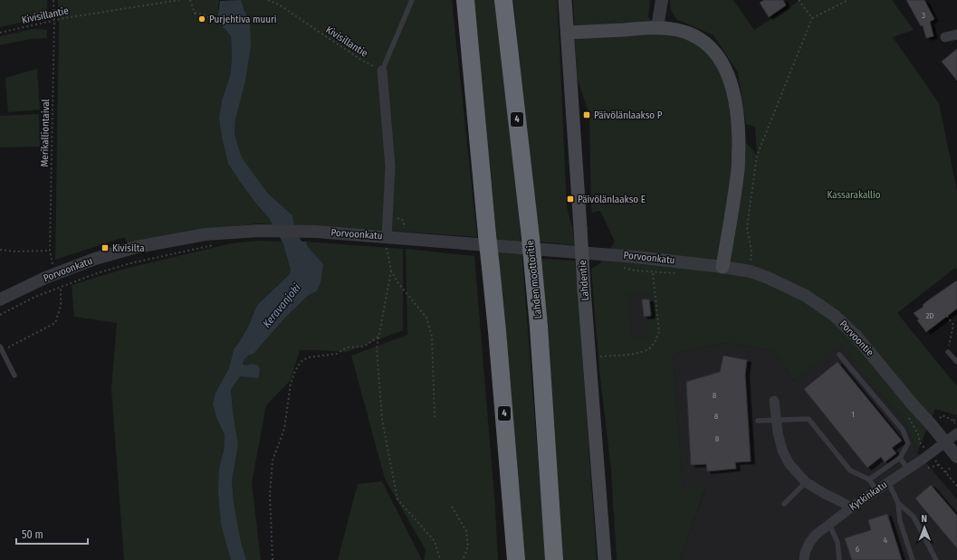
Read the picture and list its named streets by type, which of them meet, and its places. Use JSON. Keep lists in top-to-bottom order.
{
  "streets": {
    "highway": ["4", "Lahden moottoritie"],
    "main road": ["Lahdentie"],
    "street": ["Porvoonkatu", "Porvoontie", "Kytkinkatu"],
    "path": ["Kivisillantie", "Merikalliontaival"]
  },
  "crossings": [
    ["Kivisillantie", "Merikalliontaival"],
    ["Porvoonkatu", "Porvoontie"],
    ["Porvoontie", "Kytkinkatu"]
  ],
  "water": ["Keravanjoki"],
  "parks": ["Kassarakallio"],
  "places": {
    "other": ["Purjehtiva muuri"],
    "transit": ["Päivölänlaakso P", "Päivölänlaakso E", "Kivisilta"]
  },
  "house_numbers": [
    "3",
    "2D",
    "8",
    "1",
    "8",
    "8",
    "4",
    "6"
  ],
  "scale_bar": "50 m",
  "north": "top"
}
